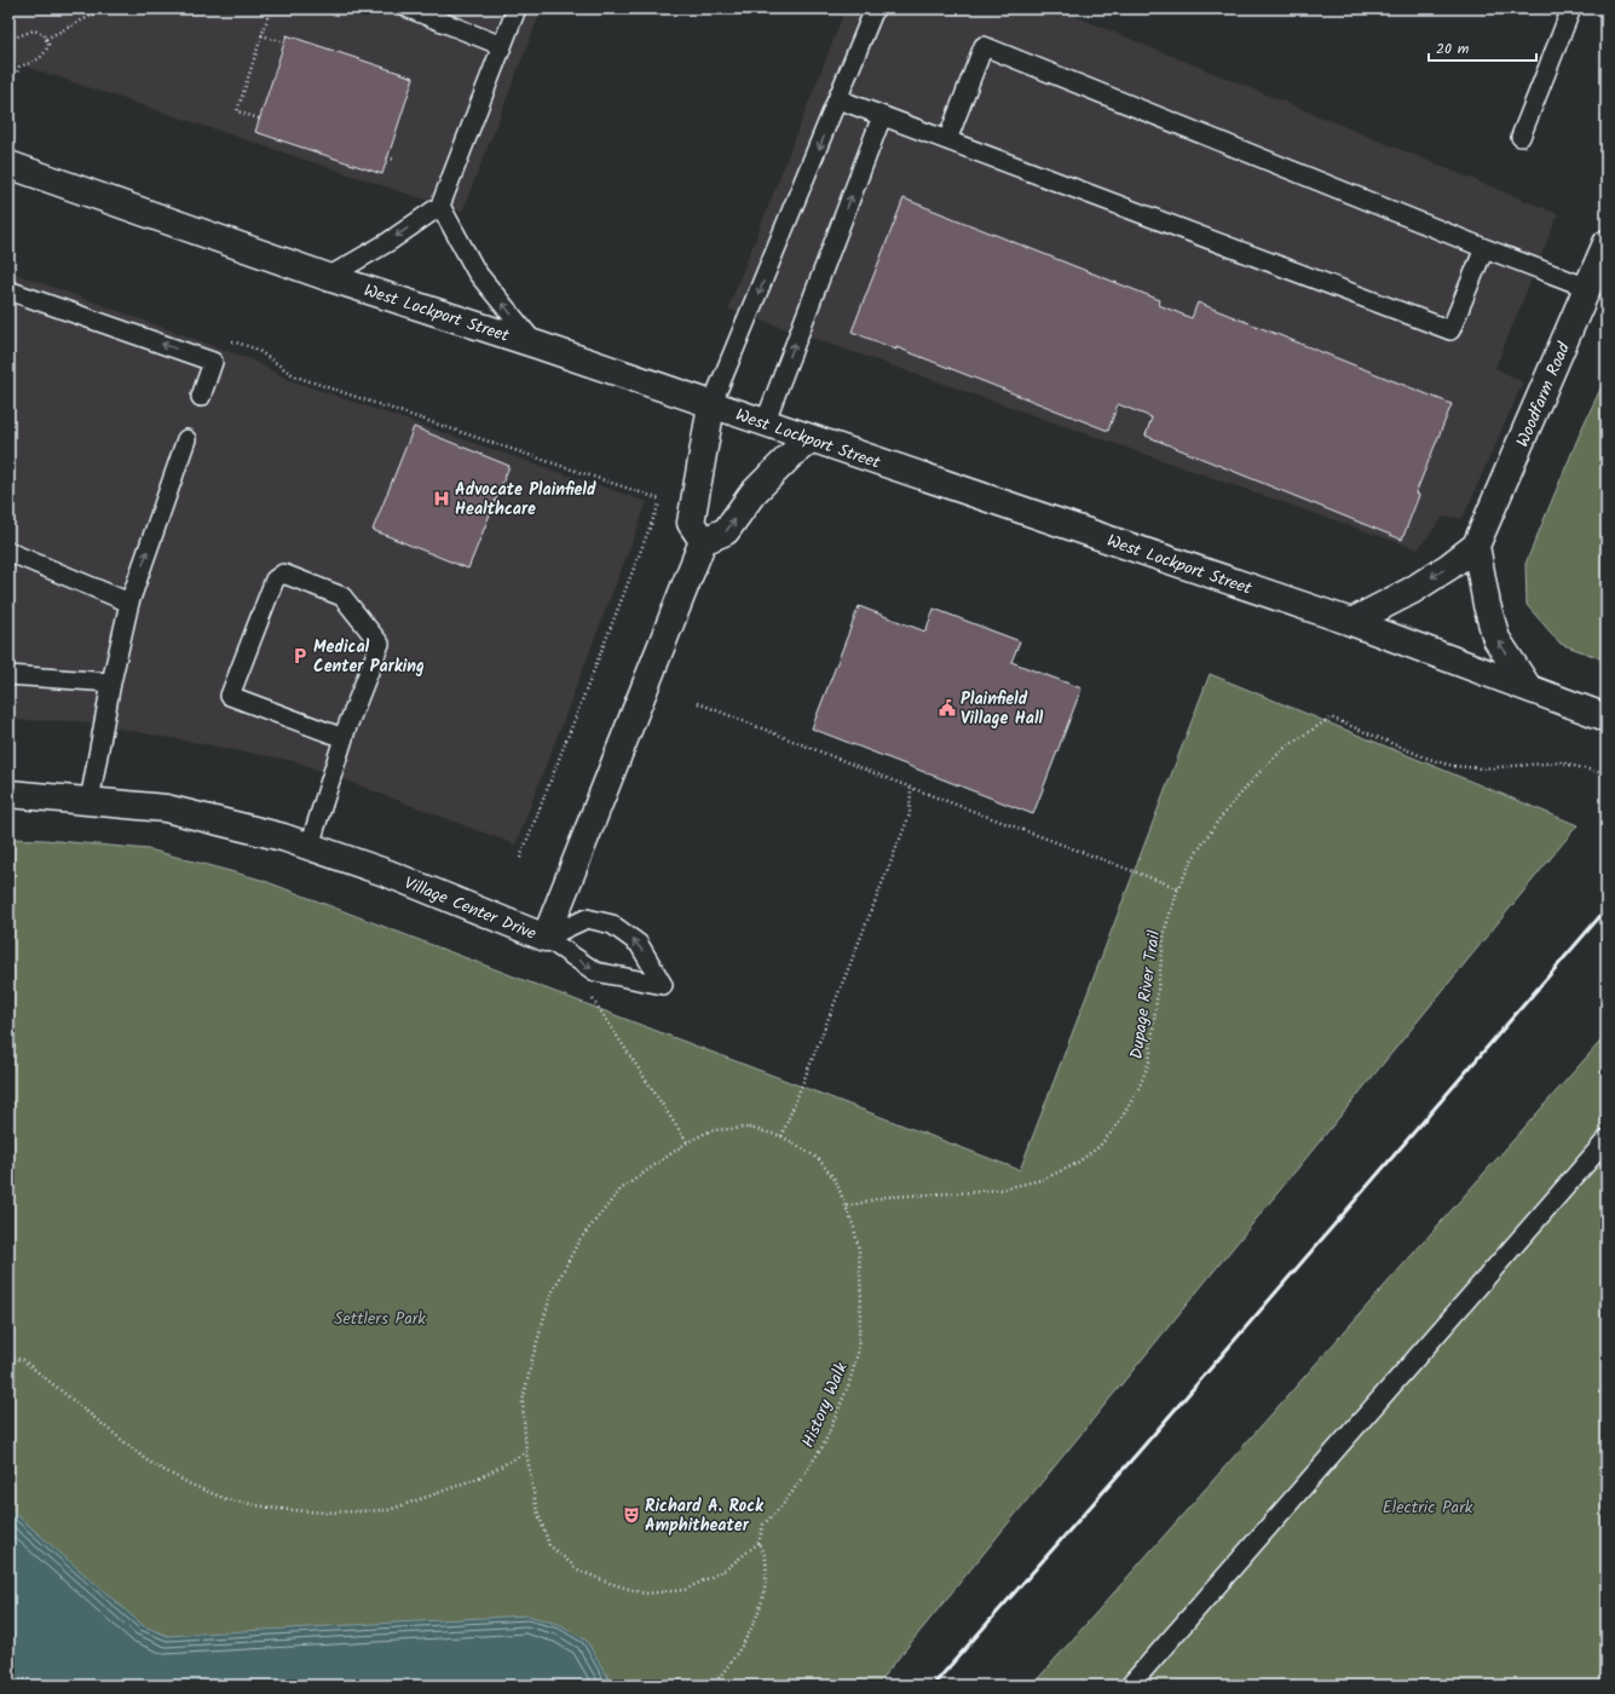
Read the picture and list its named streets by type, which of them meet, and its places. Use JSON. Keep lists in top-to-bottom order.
{
  "streets": {
    "street": ["West Lockport Street", "Woodfarm Road", "Village Center Drive"],
    "path": ["Dupage River Trail", "History Walk"]
  },
  "crossings": [
    ["Dupage River Trail", "History Walk"]
  ],
  "parks": ["Settlers Park", "Electric Park"],
  "places": {
    "hospital": ["Advocate Plainfield Healthcare"],
    "parking": ["Medical Center Parking"],
    "public building": ["Plainfield Village Hall"],
    "theatre": ["Richard A. Rock Amphitheater"]
  },
  "scale_bar": "20 m"
}
